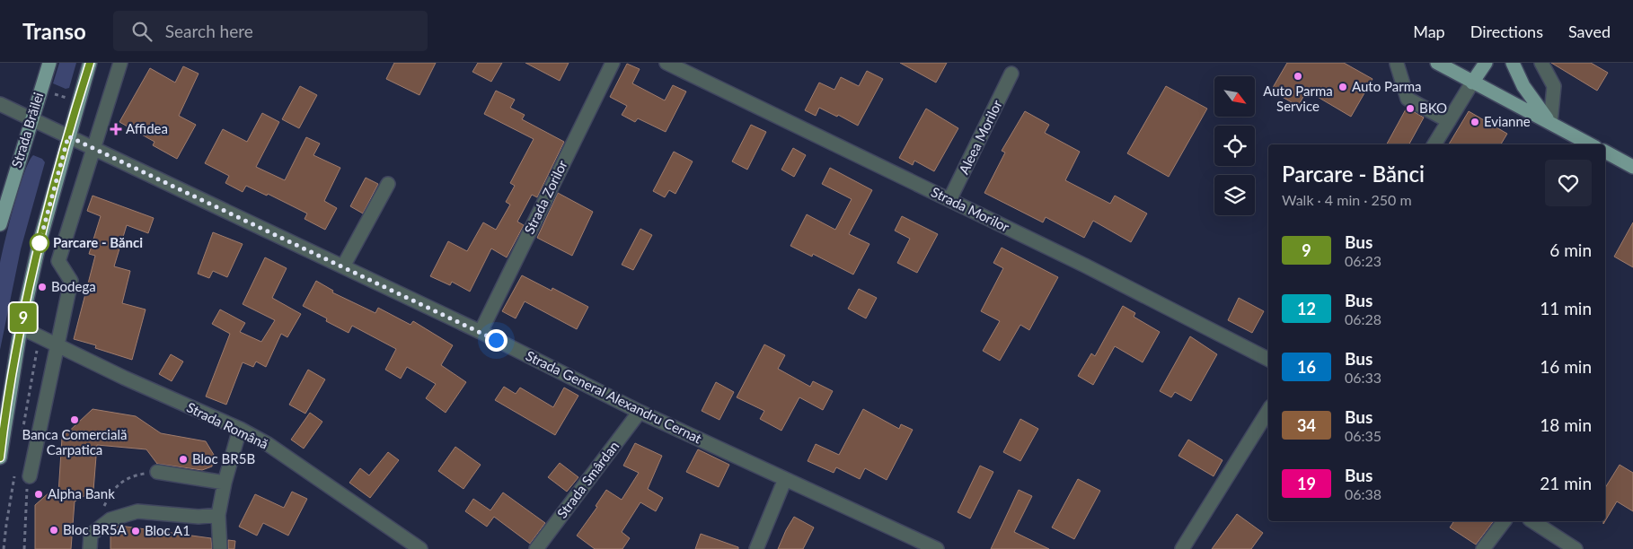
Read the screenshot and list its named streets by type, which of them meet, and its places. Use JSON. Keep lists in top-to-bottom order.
{
  "streets": {
    "main road": ["Strada Brăilei"],
    "street": [
      "Aleea Morilor",
      "Strada Zorilor",
      "Strada Morilor",
      "Strada General Alexandru Cernat",
      "Strada Română",
      "Strada Smârdan"
    ]
  },
  "crossings": [
    ["Strada Brăilei", "Strada General Alexandru Cernat"],
    ["Aleea Morilor", "Strada Morilor"],
    ["Strada Zorilor", "Strada General Alexandru Cernat"],
    ["Strada General Alexandru Cernat", "Strada Smârdan"]
  ],
  "places": {
    "other": [
      "Auto Parma Service",
      "Auto Parma",
      "BKO",
      "Evianne",
      "Parcare - Bănci",
      "Bodega",
      "Banca Comercială Carpatica",
      "Bloc BR5B",
      "Alpha Bank",
      "Bloc BR5A",
      "Bloc A1"
    ],
    "health": ["Affidea"]
  },
  "lines": ["bus line 9"],
  "north": "bottom right",
  "page": {
    "header": "Transo",
    "search": "Search here",
    "nav": ["Map", "Directions", "Saved"],
    "on_map": "9",
    "heading": ["Parcare - Bănci", "Walk · 4 min · 250 m"],
    "list": [
      {
        "mark": "9",
        "name": "Bus",
        "note": "06:23",
        "value": "6 min"
      },
      {
        "mark": "12",
        "name": "Bus",
        "note": "06:28",
        "value": "11 min"
      },
      {
        "mark": "16",
        "name": "Bus",
        "note": "06:33",
        "value": "16 min"
      },
      {
        "mark": "34",
        "name": "Bus",
        "note": "06:35",
        "value": "18 min"
      },
      {
        "mark": "19",
        "name": "Bus",
        "note": "06:38",
        "value": "21 min"
      }
    ]
  }
}
